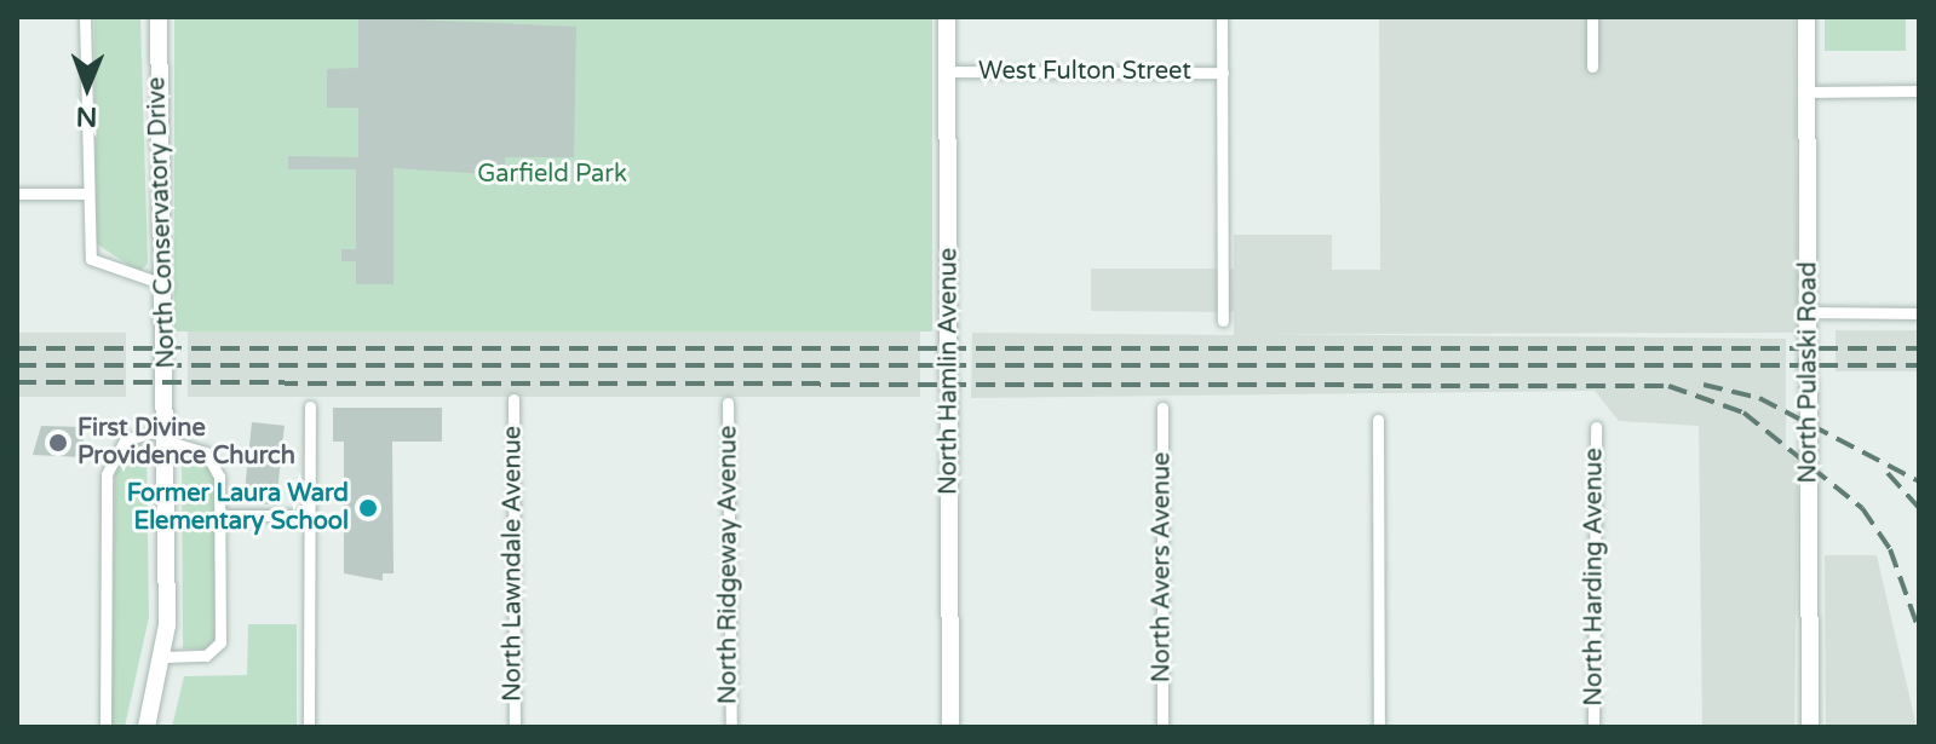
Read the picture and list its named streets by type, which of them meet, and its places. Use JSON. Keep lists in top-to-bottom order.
{
  "streets": {
    "street": [
      "West Fulton Street",
      "North Conservatory Drive",
      "North Hamlin Avenue",
      "North Pulaski Road",
      "North Lawndale Avenue",
      "North Ridgeway Avenue",
      "North Avers Avenue",
      "North Harding Avenue"
    ]
  },
  "crossings": [
    ["West Fulton Street", "North Hamlin Avenue"]
  ],
  "parks": ["Garfield Park"],
  "places": ["First Divine Providence Church", "Former Laura Ward Elementary School"],
  "north": "bottom"
}
